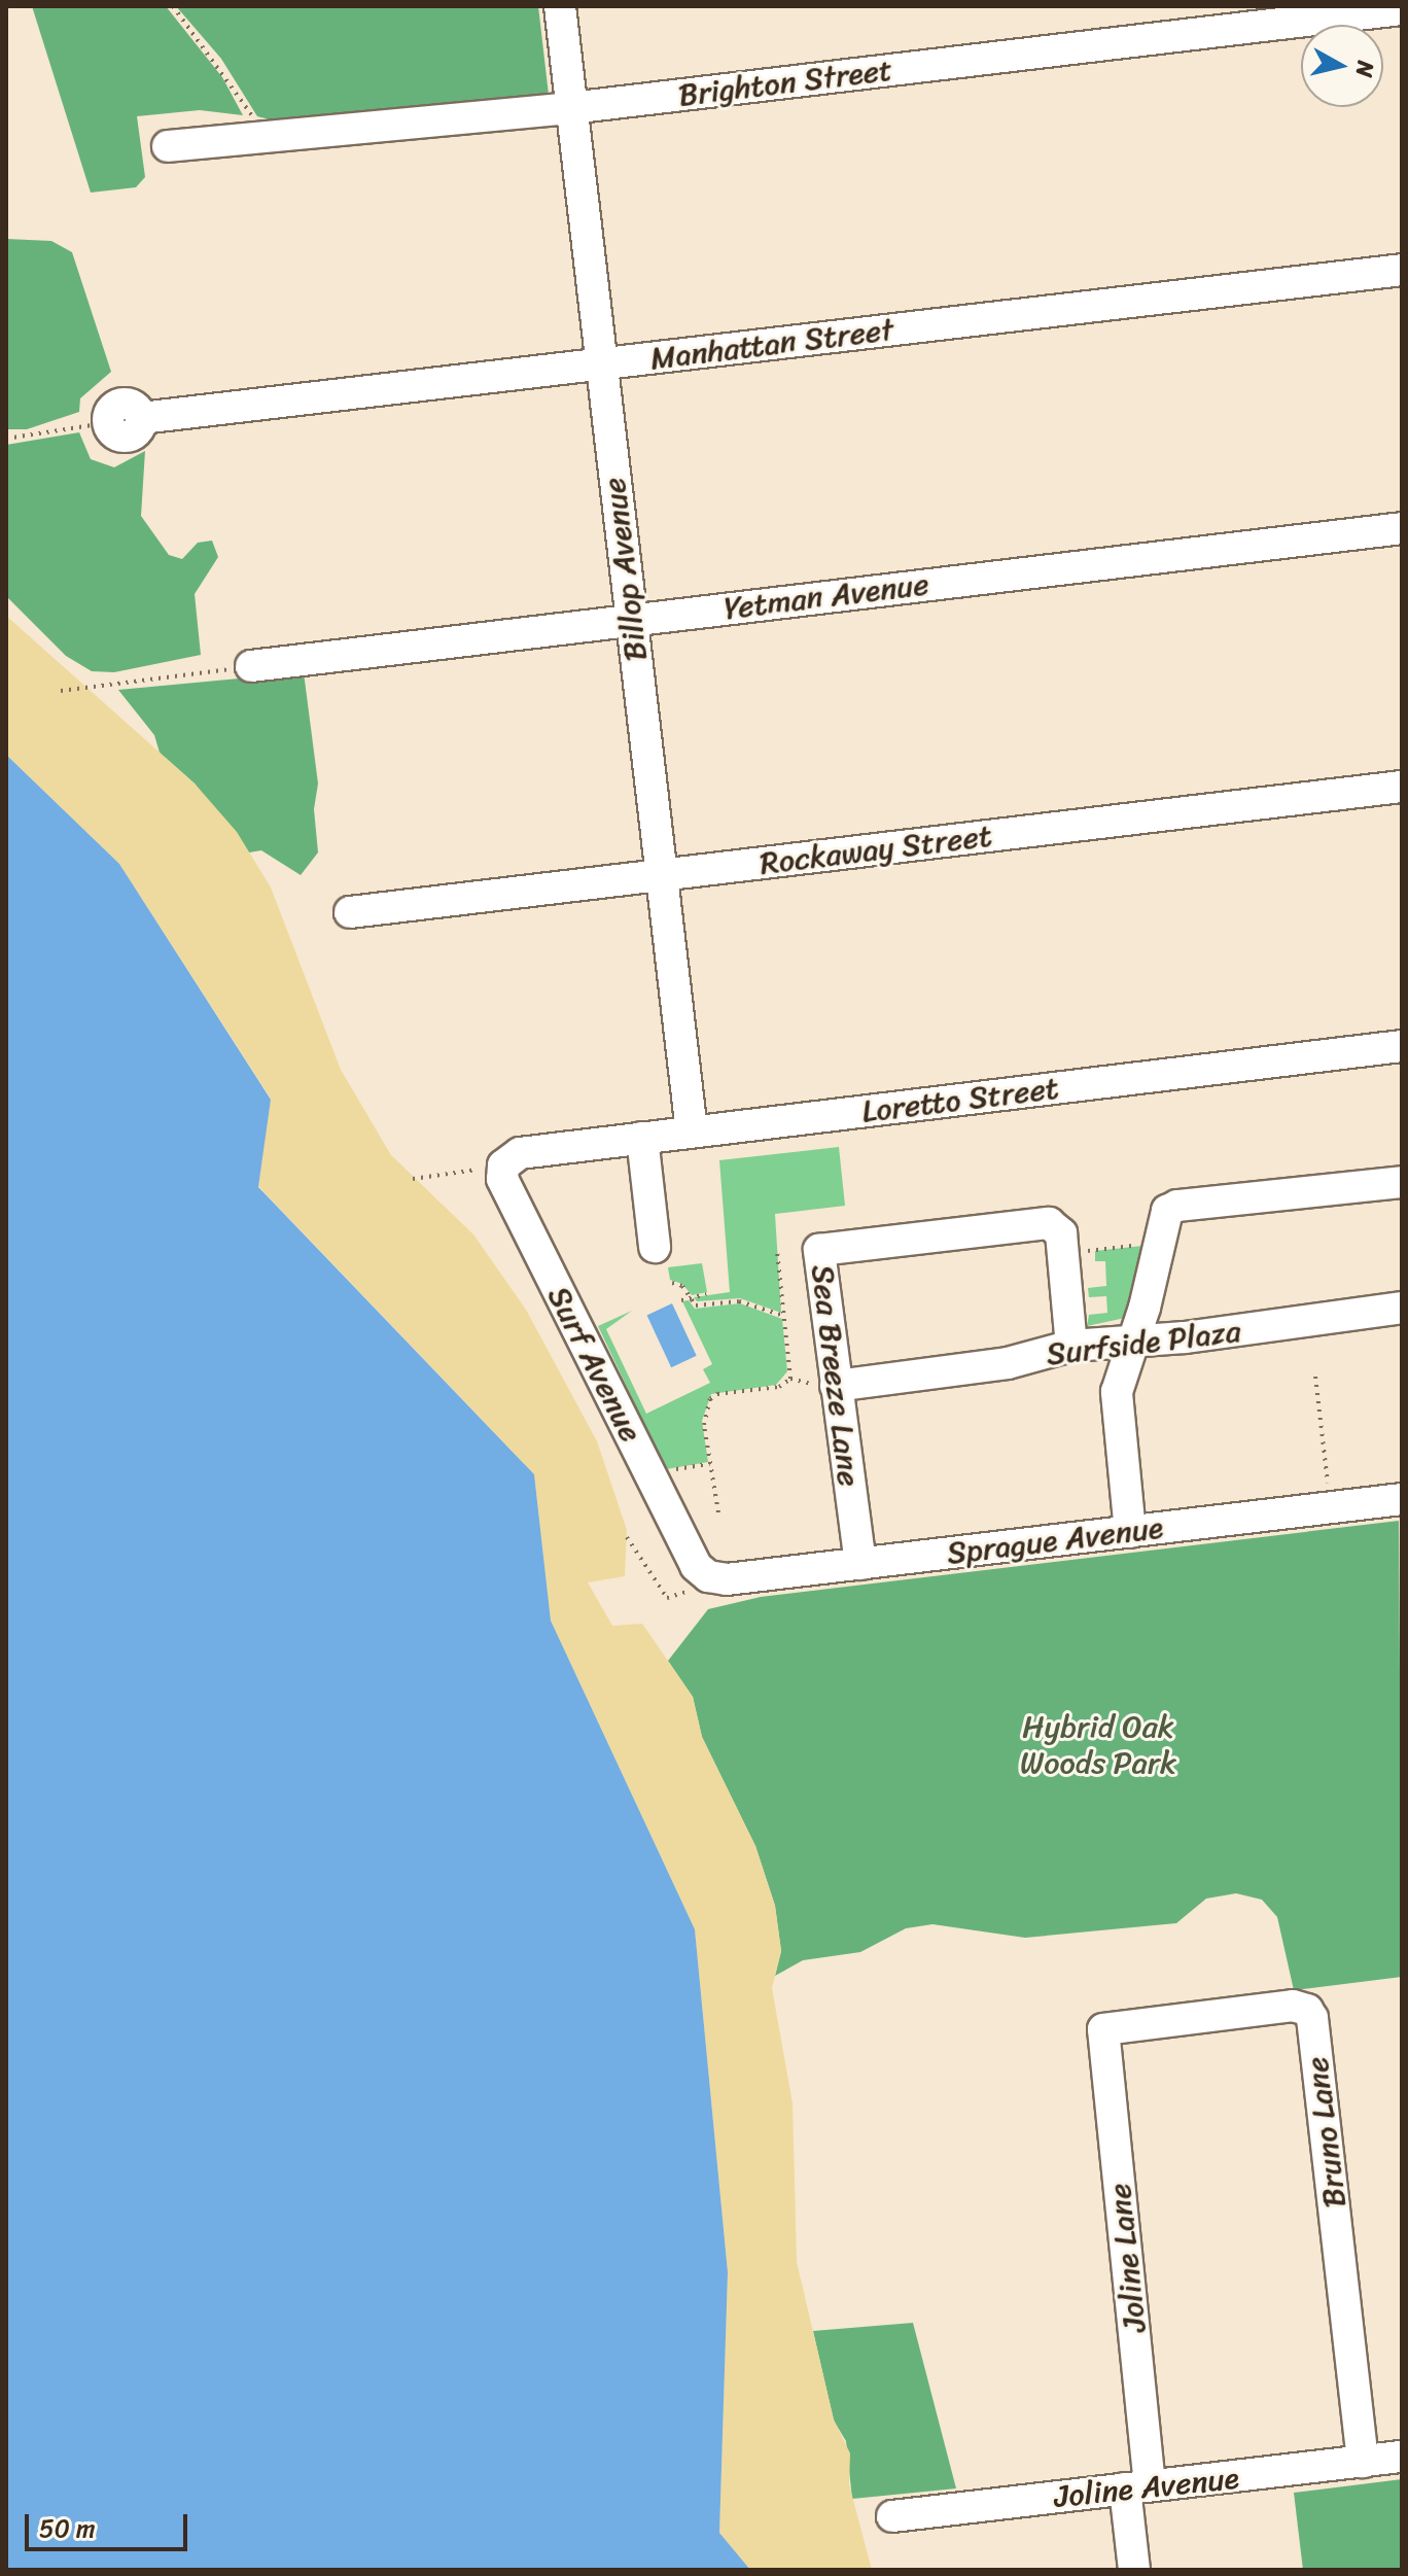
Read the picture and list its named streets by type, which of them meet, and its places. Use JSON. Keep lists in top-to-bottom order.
{
  "streets": {
    "street": [
      "Brighton Street",
      "Manhattan Street",
      "Billop Avenue",
      "Yetman Avenue",
      "Rockaway Street",
      "Loretto Street",
      "Surfside Plaza",
      "Surf Avenue",
      "Sea Breeze Lane",
      "Sprague Avenue",
      "Bruno Lane",
      "Joline Lane",
      "Joline Avenue"
    ]
  },
  "crossings": [
    ["Brighton Street", "Billop Avenue"],
    ["Manhattan Street", "Billop Avenue"],
    ["Billop Avenue", "Yetman Avenue"],
    ["Billop Avenue", "Rockaway Street"],
    ["Billop Avenue", "Loretto Street"],
    ["Loretto Street", "Surf Avenue"],
    ["Surfside Plaza", "Sea Breeze Lane"],
    ["Surf Avenue", "Sprague Avenue"],
    ["Sea Breeze Lane", "Sprague Avenue"],
    ["Bruno Lane", "Joline Lane"],
    ["Bruno Lane", "Joline Avenue"],
    ["Joline Lane", "Joline Avenue"]
  ],
  "parks": ["Hybrid Oak Woods Park"],
  "scale_bar": "50 m",
  "north": "right"
}
